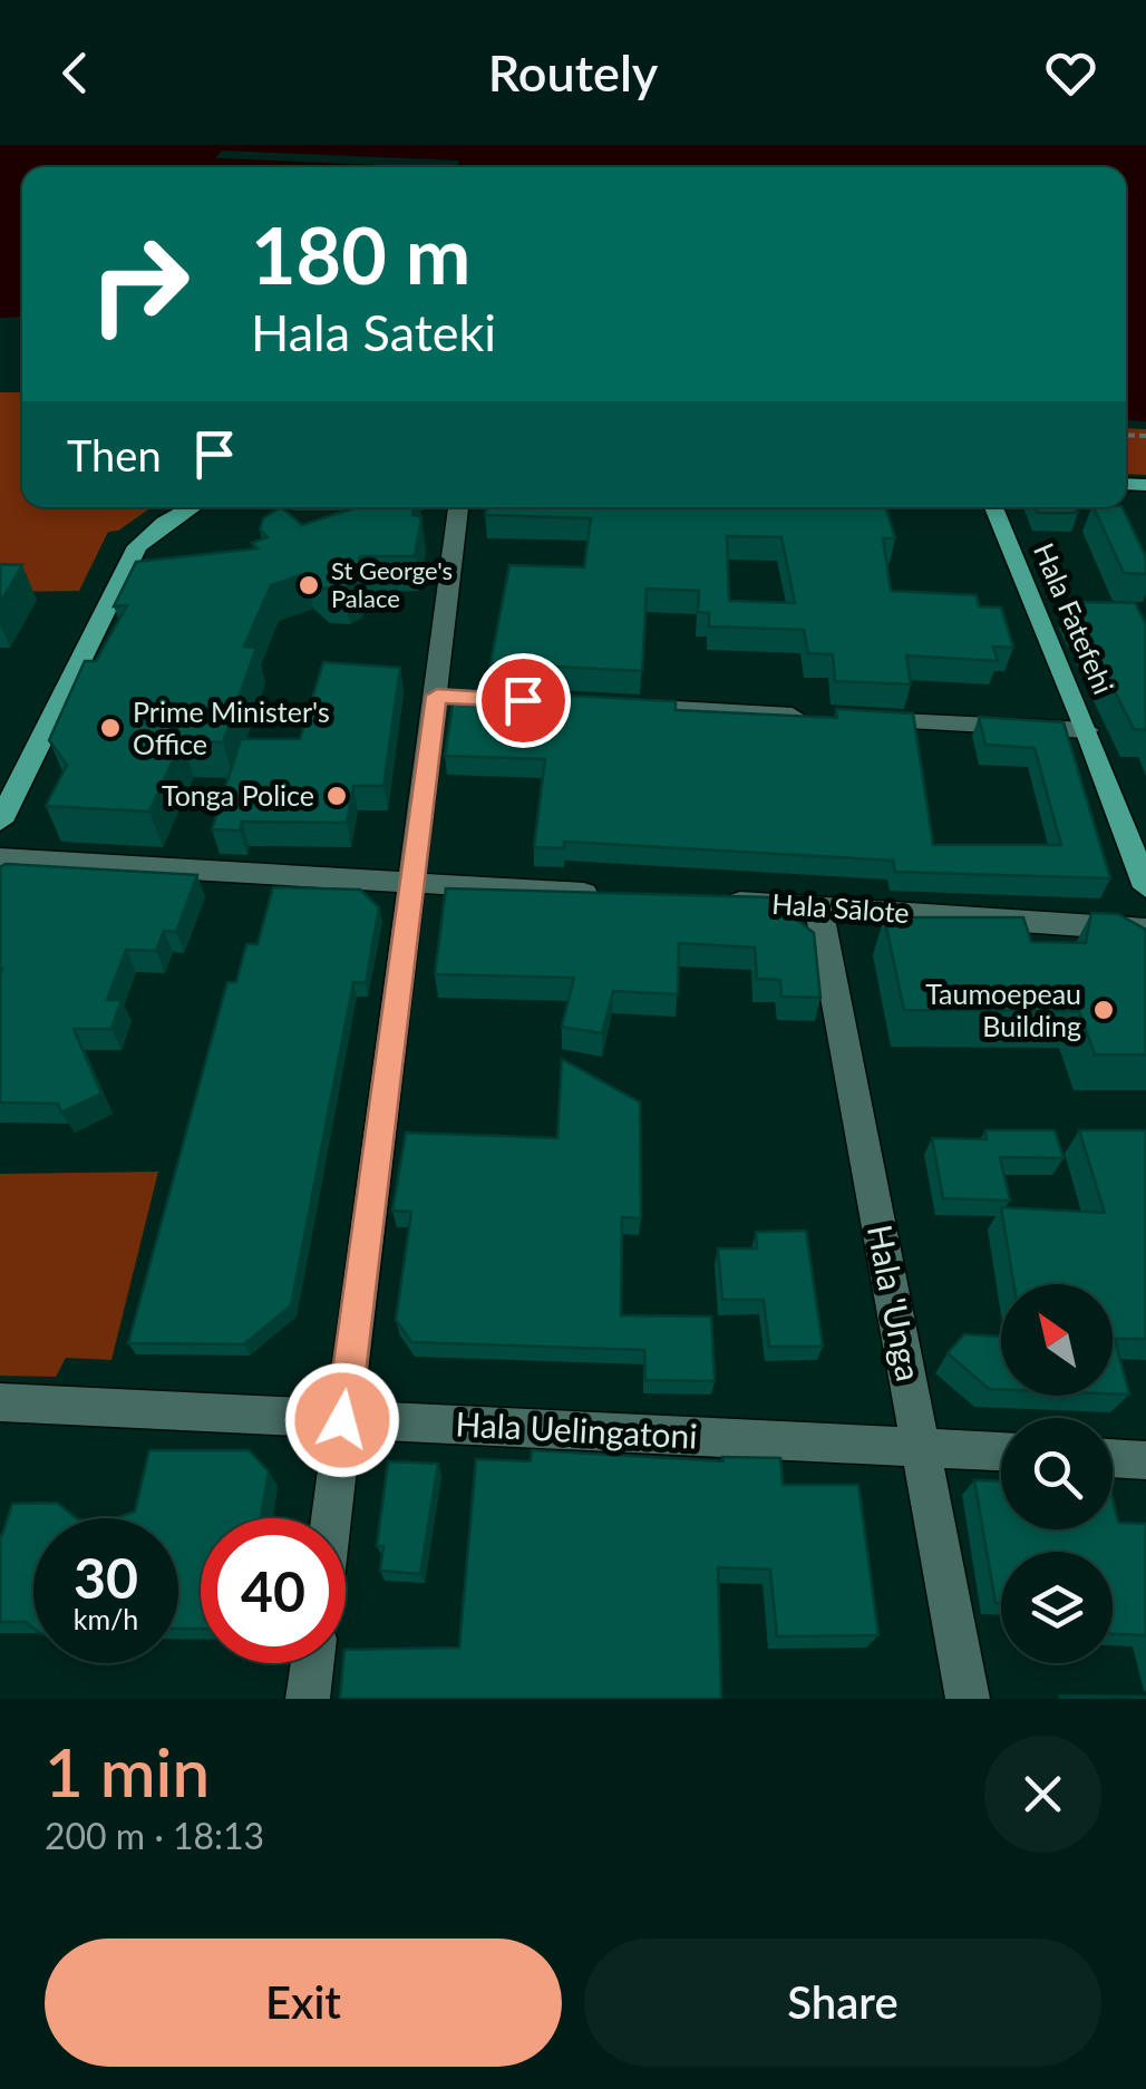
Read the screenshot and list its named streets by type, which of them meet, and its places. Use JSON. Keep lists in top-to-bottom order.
{
  "streets": {
    "main road": ["Hala Fatefehi"],
    "street": ["Hala Sālote", "Hala 'Unga", "Hala Uelingatoni"]
  },
  "crossings": [
    ["Hala Sālote", "Hala 'Unga"],
    ["Hala 'Unga", "Hala Uelingatoni"]
  ],
  "places": [
    "St George's Palace",
    "Prime Minister's Office",
    "Tonga Police",
    "Taumoepeau Building"
  ],
  "north": "top left",
  "page": {
    "header": "Routely",
    "turn": ["180 m", "Hala Sateki"],
    "then": "Then",
    "speed": "30 km/h",
    "limit": "40",
    "heading": ["1 min", "200 m · 18:13"],
    "buttons": ["Exit", "Share"]
  }
}
